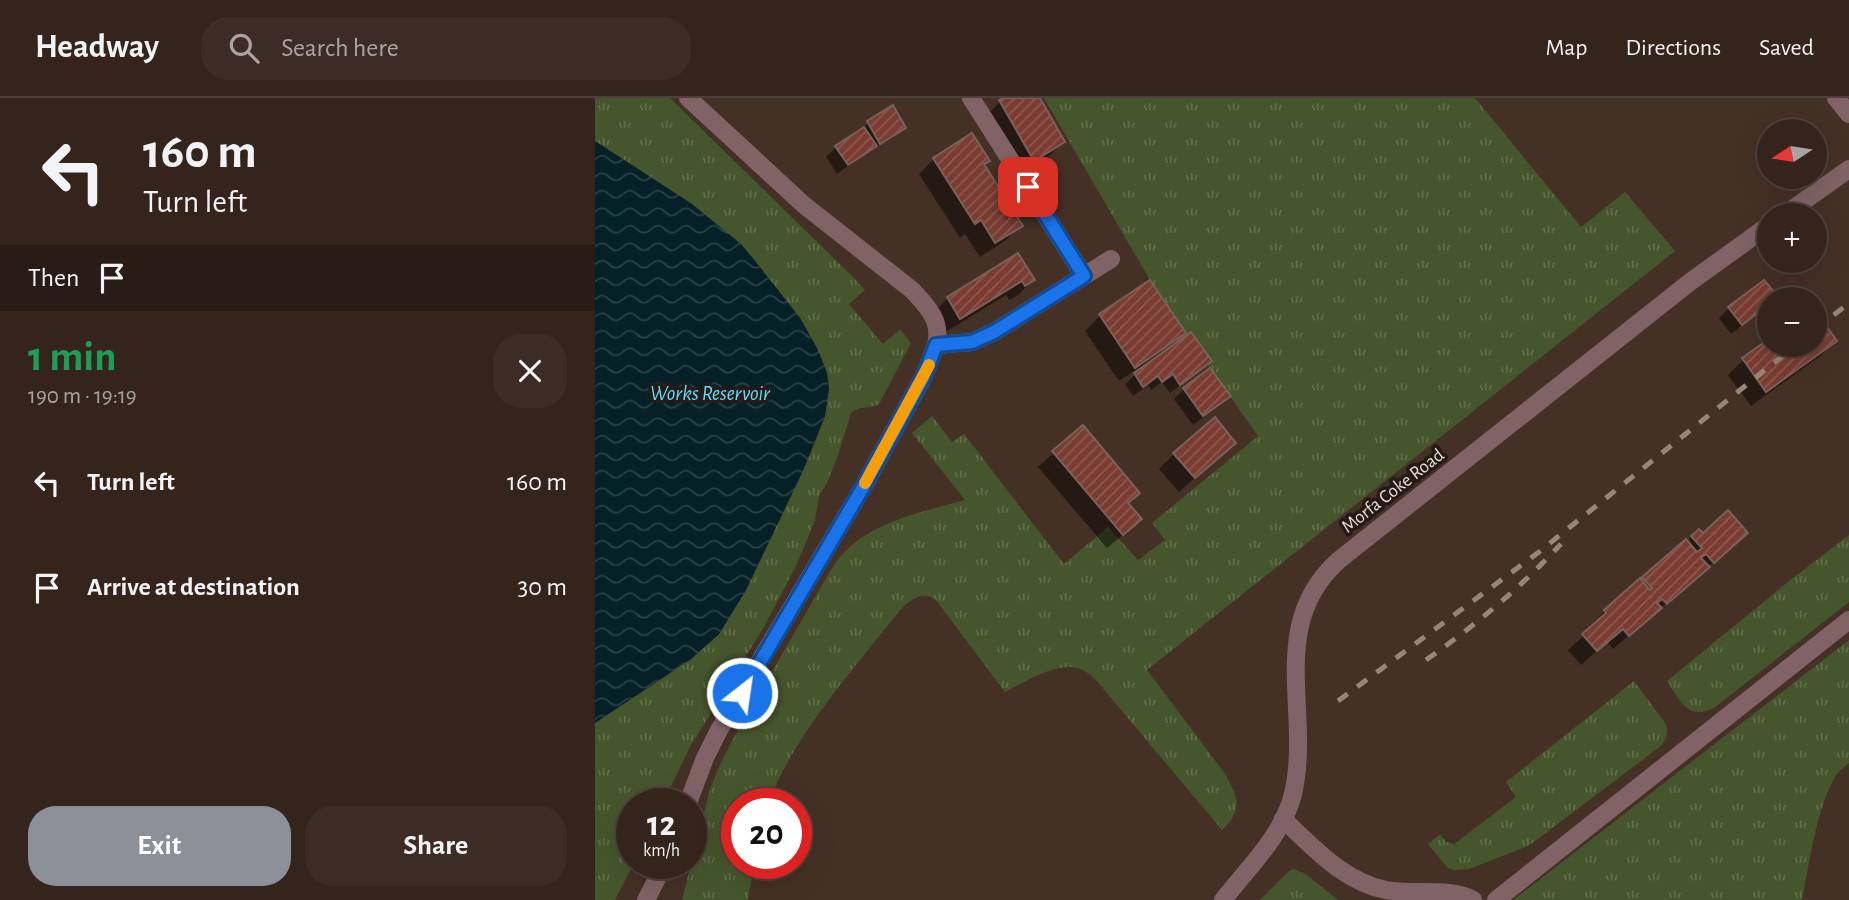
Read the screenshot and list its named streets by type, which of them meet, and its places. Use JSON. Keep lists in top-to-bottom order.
{
  "streets": {
    "lane": ["Morfa Coke Road"]
  },
  "water": ["Works Reservoir"],
  "north": "left",
  "page": {
    "header": "Headway",
    "search": "Search here",
    "nav": ["Map", "Directions", "Saved"],
    "turn": ["160 m", "Turn left"],
    "map_buttons": ["+", "−"],
    "then": "Then",
    "heading": ["1 min", "190 m · 19:19"],
    "list": [
      {
        "name": "Turn left",
        "value": "160 m"
      },
      {
        "name": "Arrive at destination",
        "value": "30 m"
      }
    ],
    "speed": "12 km/h",
    "limit": "20",
    "buttons": ["Exit", "Share"]
  }
}
